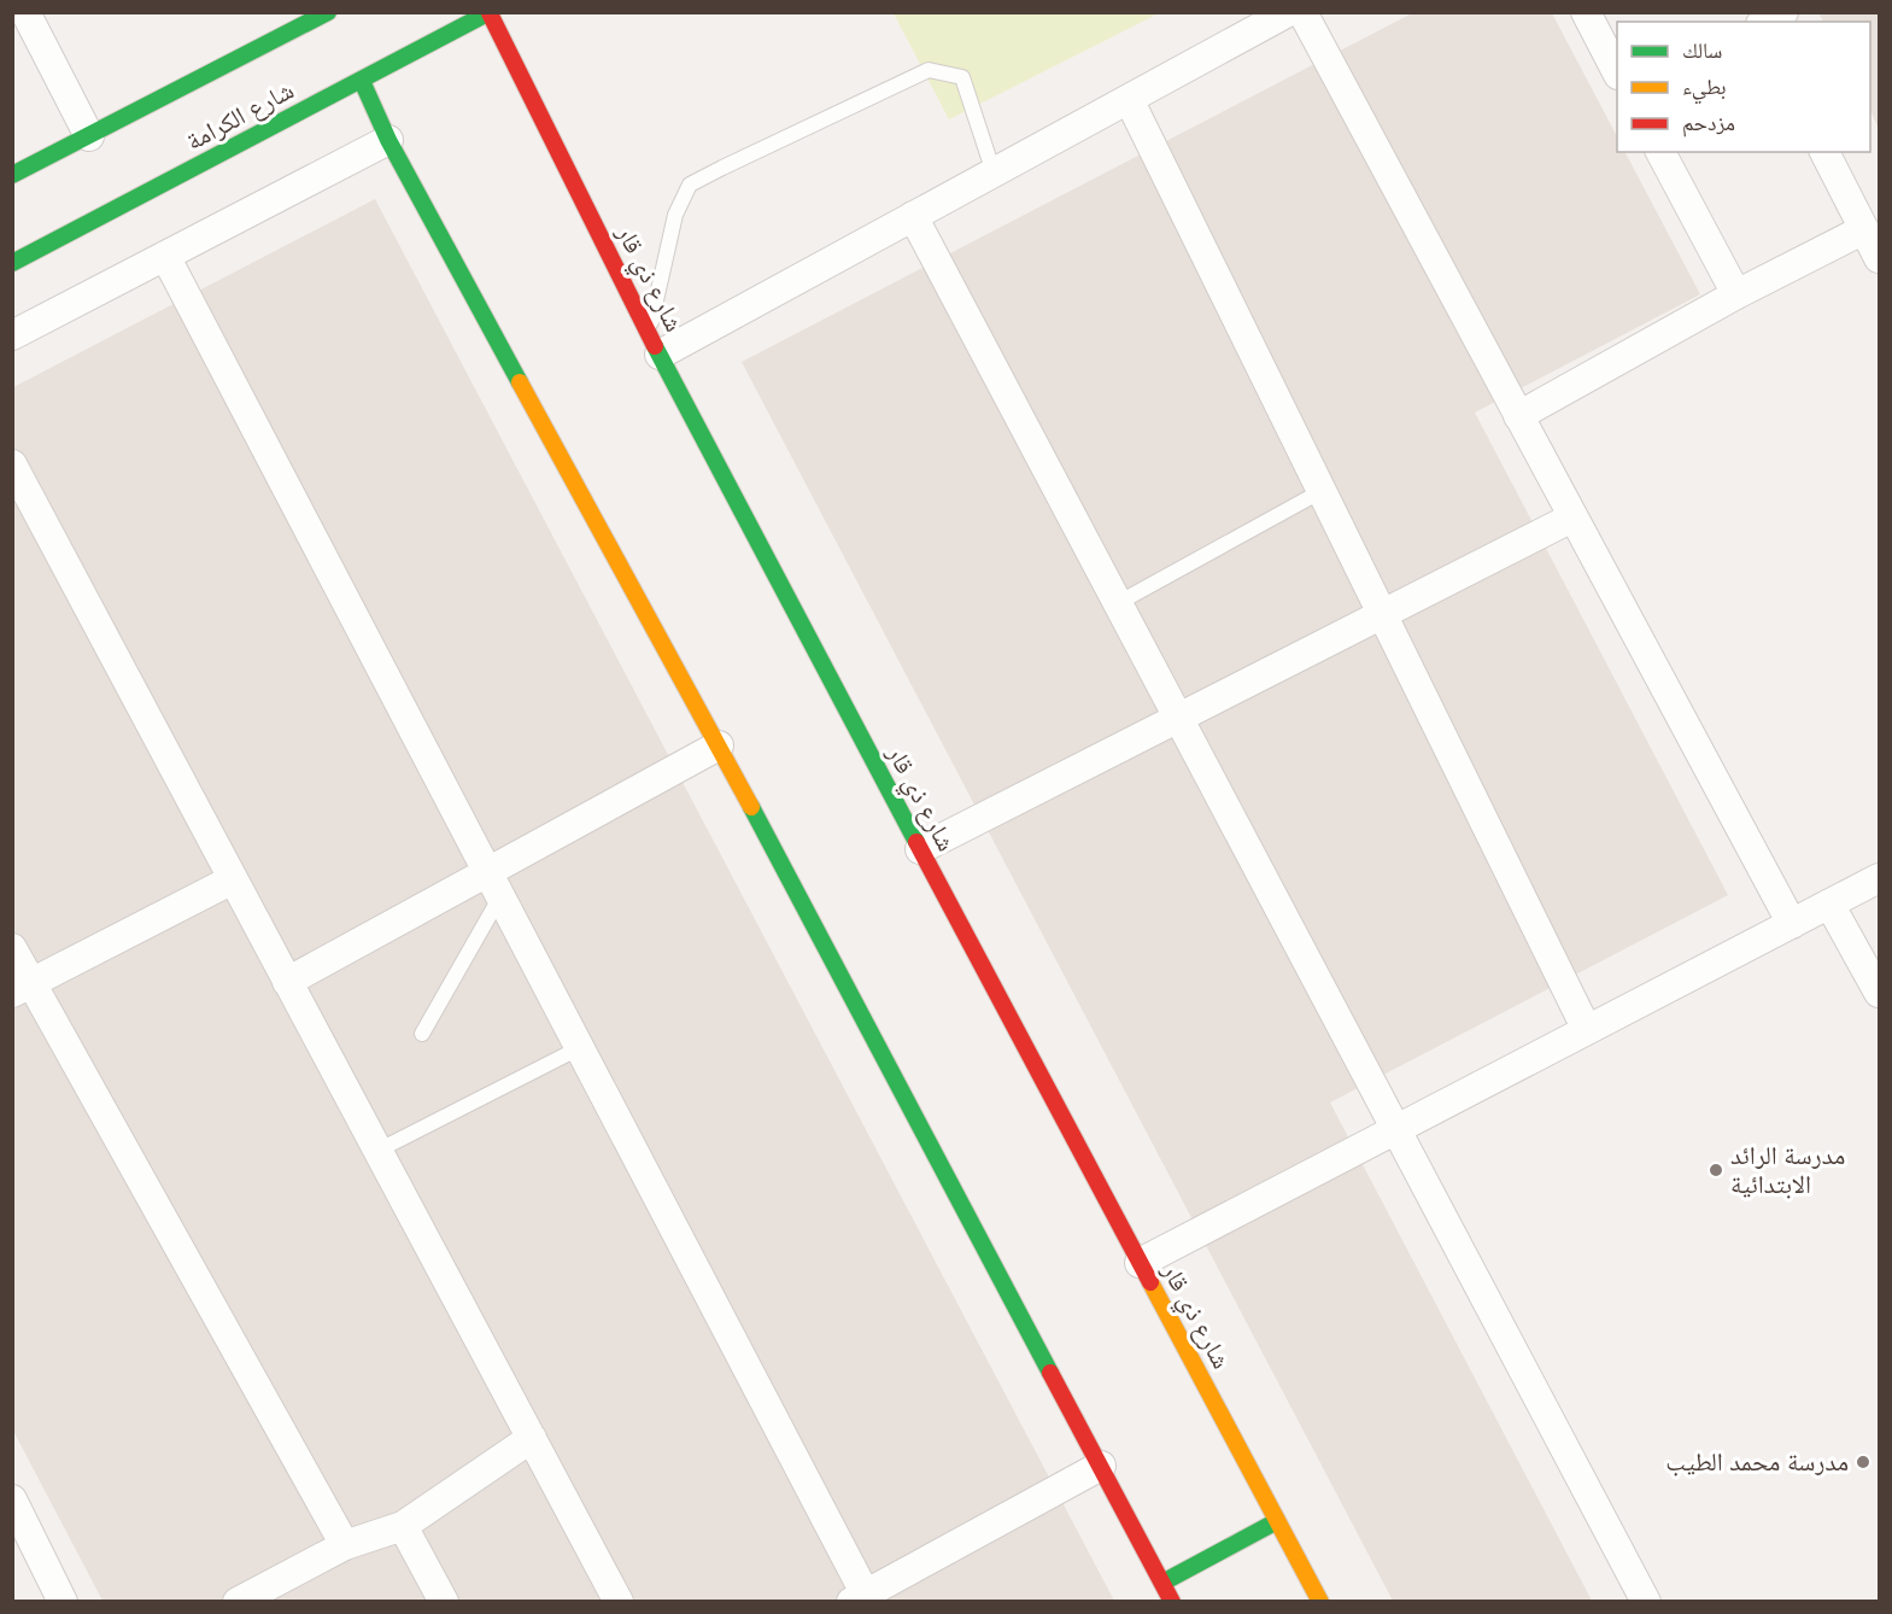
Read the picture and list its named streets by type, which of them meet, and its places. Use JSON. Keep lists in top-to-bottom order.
{
  "streets": {
    "street": ["شارع الكرامة", "شارع ذي قار"]
  },
  "crossings": [
    ["شارع الكرامة", "شارع ذي قار"]
  ],
  "places": ["مدرسة الرائد الابتدائية", "مدرسة محمد الطيب"],
  "legend": ["سالك", "بطيء", "مزدحم"]
}
